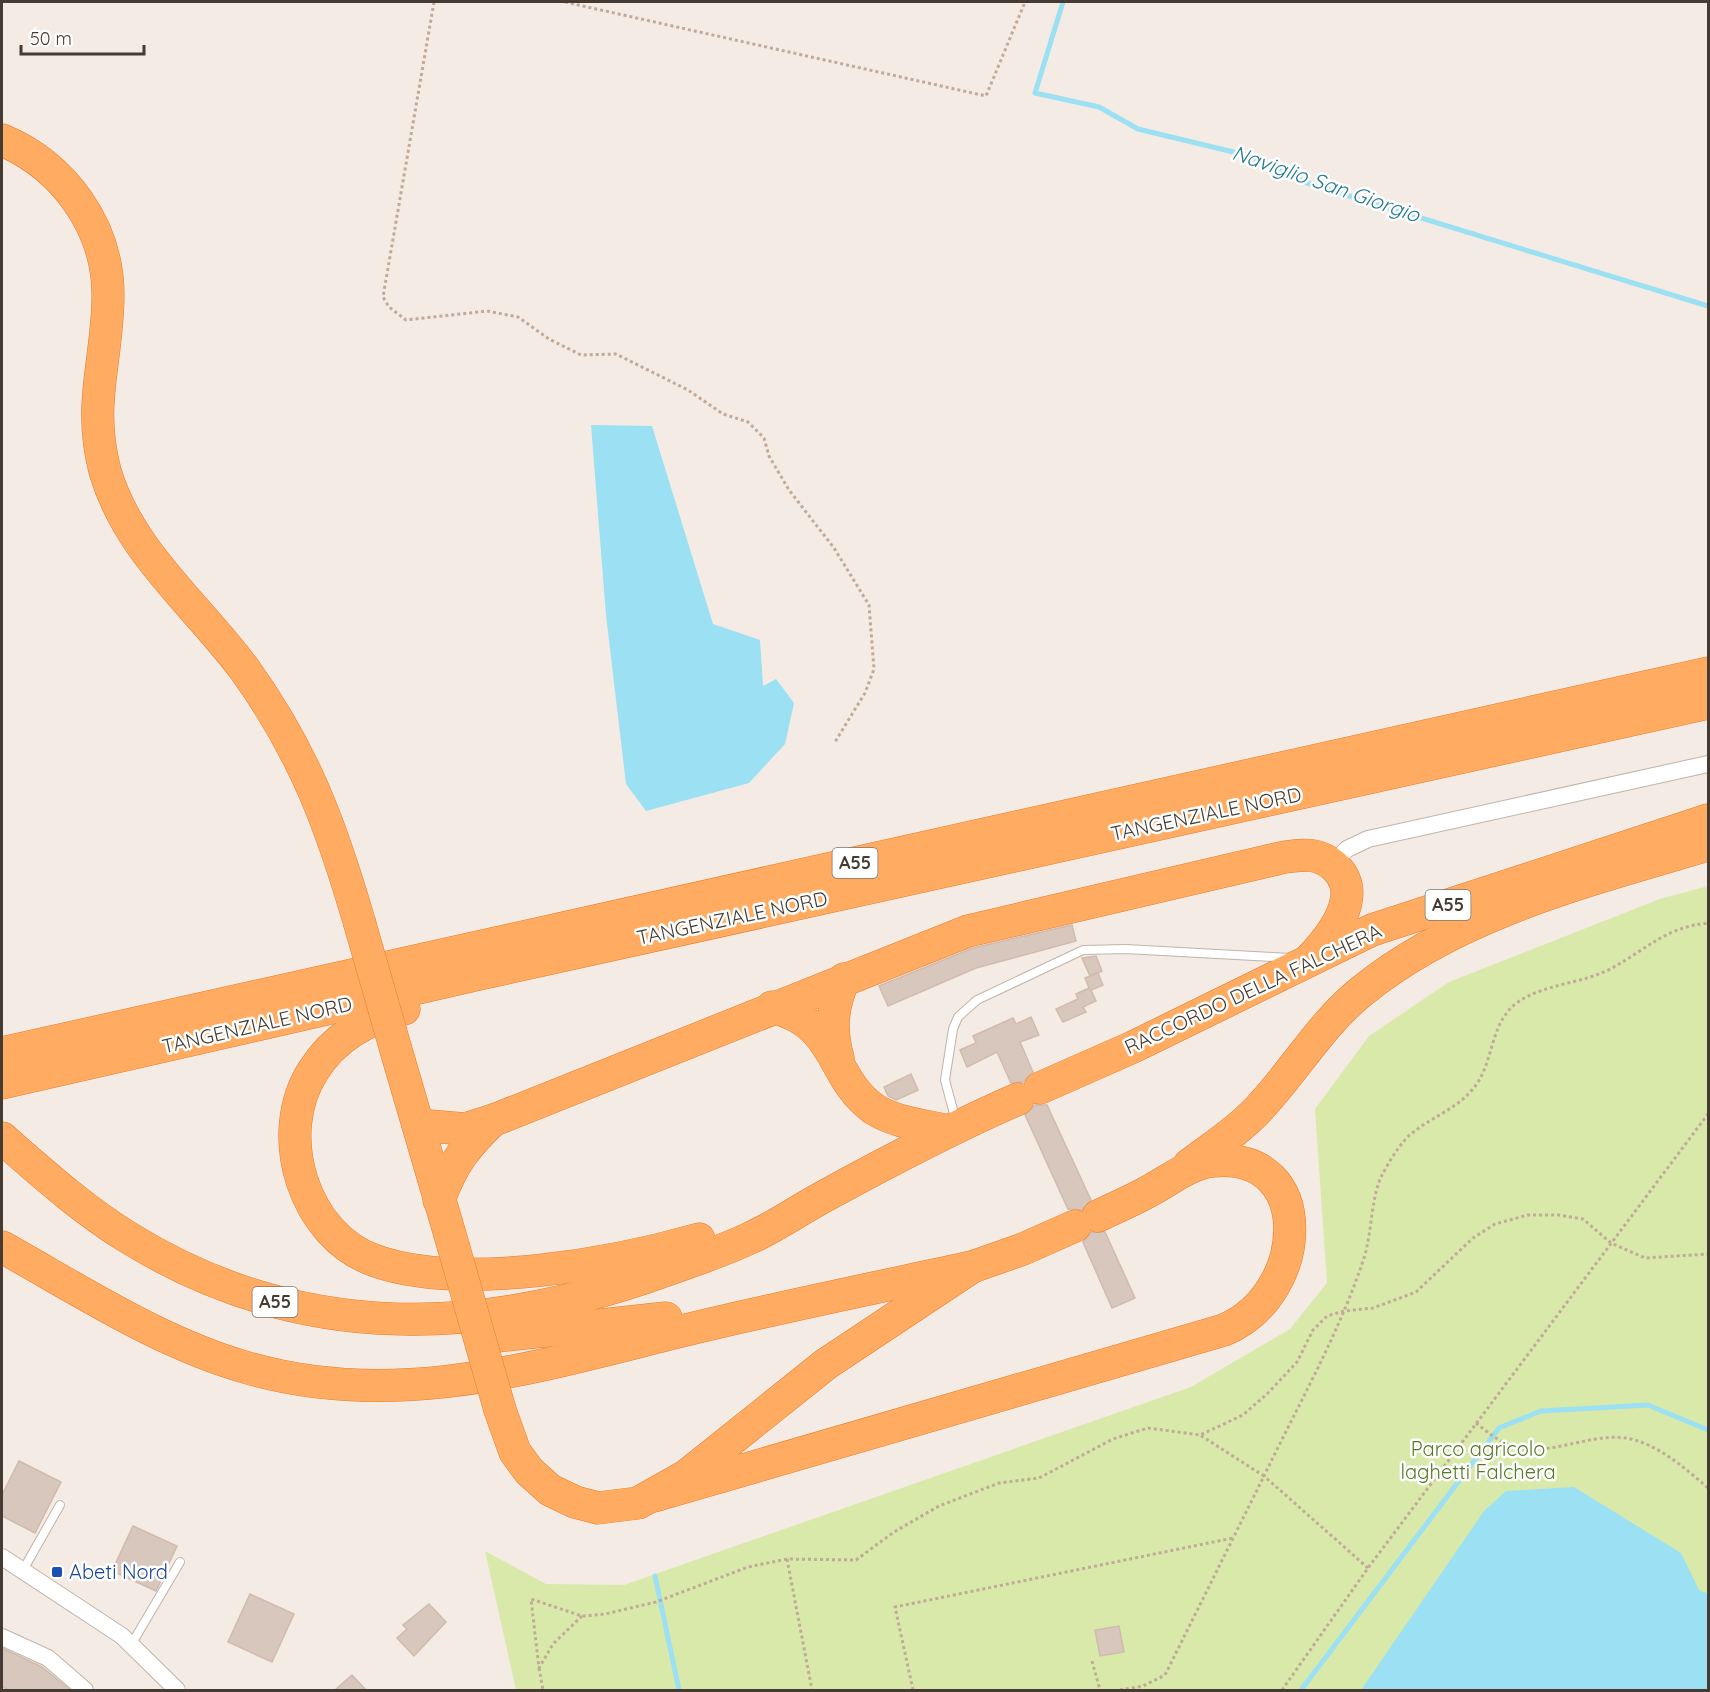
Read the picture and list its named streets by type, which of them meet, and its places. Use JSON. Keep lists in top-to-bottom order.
{
  "streets": {
    "highway": ["TANGENZIALE NORD", "A55", "RACCORDO DELLA FALCHERA"]
  },
  "crossings": [
    ["A55", "RACCORDO DELLA FALCHERA"]
  ],
  "water": ["Naviglio San Giorgio"],
  "parks": ["Parco agricolo laghetti Falchera"],
  "places": {
    "transit": ["Abeti Nord"]
  },
  "scale_bar": "50 m"
}
